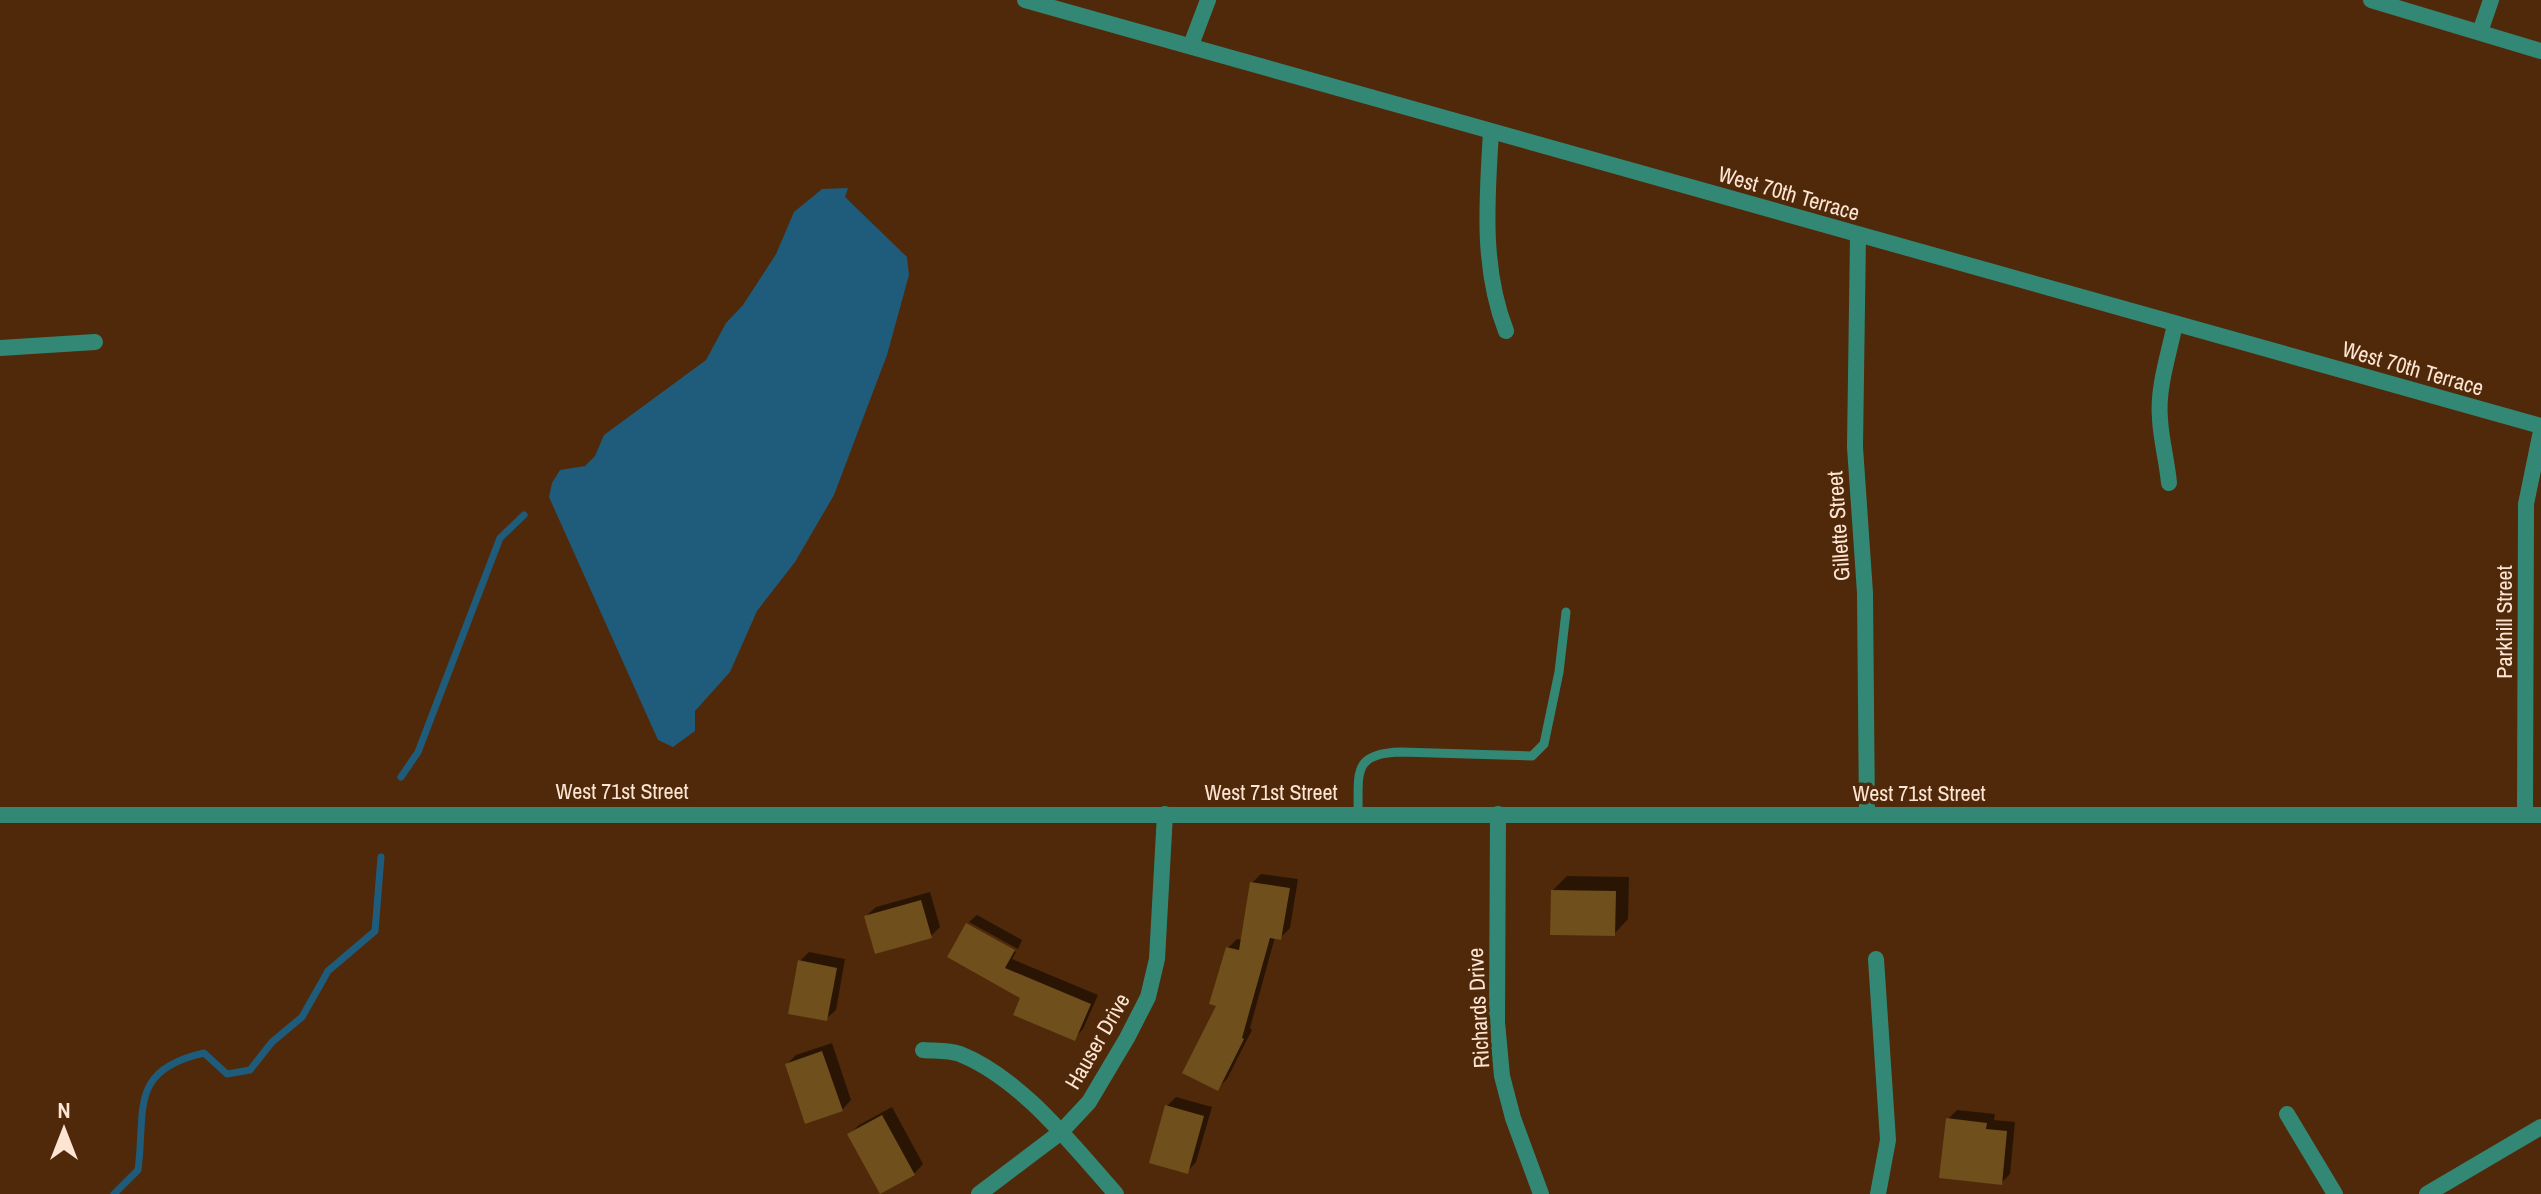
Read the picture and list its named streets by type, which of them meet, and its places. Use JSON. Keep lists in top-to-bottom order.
{
  "streets": {
    "street": [
      "West 70th Terrace",
      "Gillette Street",
      "Parkhill Street",
      "West 71st Street",
      "Richards Drive",
      "Hauser Drive"
    ]
  },
  "crossings": [
    ["West 70th Terrace", "Gillette Street"],
    ["West 70th Terrace", "Parkhill Street"],
    ["Gillette Street", "West 71st Street"],
    ["Parkhill Street", "West 71st Street"],
    ["West 71st Street", "Richards Drive"],
    ["West 71st Street", "Hauser Drive"]
  ],
  "north": "top"
}
